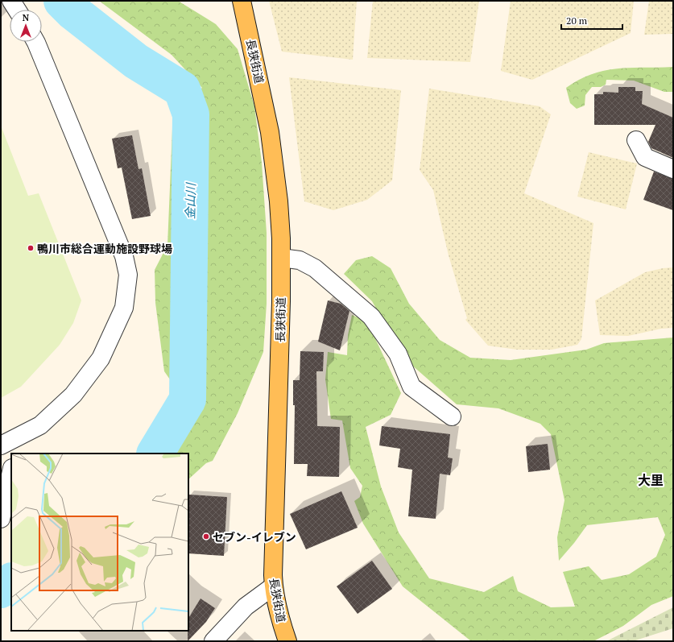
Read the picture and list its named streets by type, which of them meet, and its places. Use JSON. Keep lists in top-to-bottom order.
{
  "streets": {
    "main road": ["長狭街道"]
  },
  "districts": ["大里"],
  "water": ["金山川"],
  "places": ["鴨川市総合運動施設野球場", "セブン-イレブン"],
  "scale_bar": "20 m",
  "north": "top"
}
